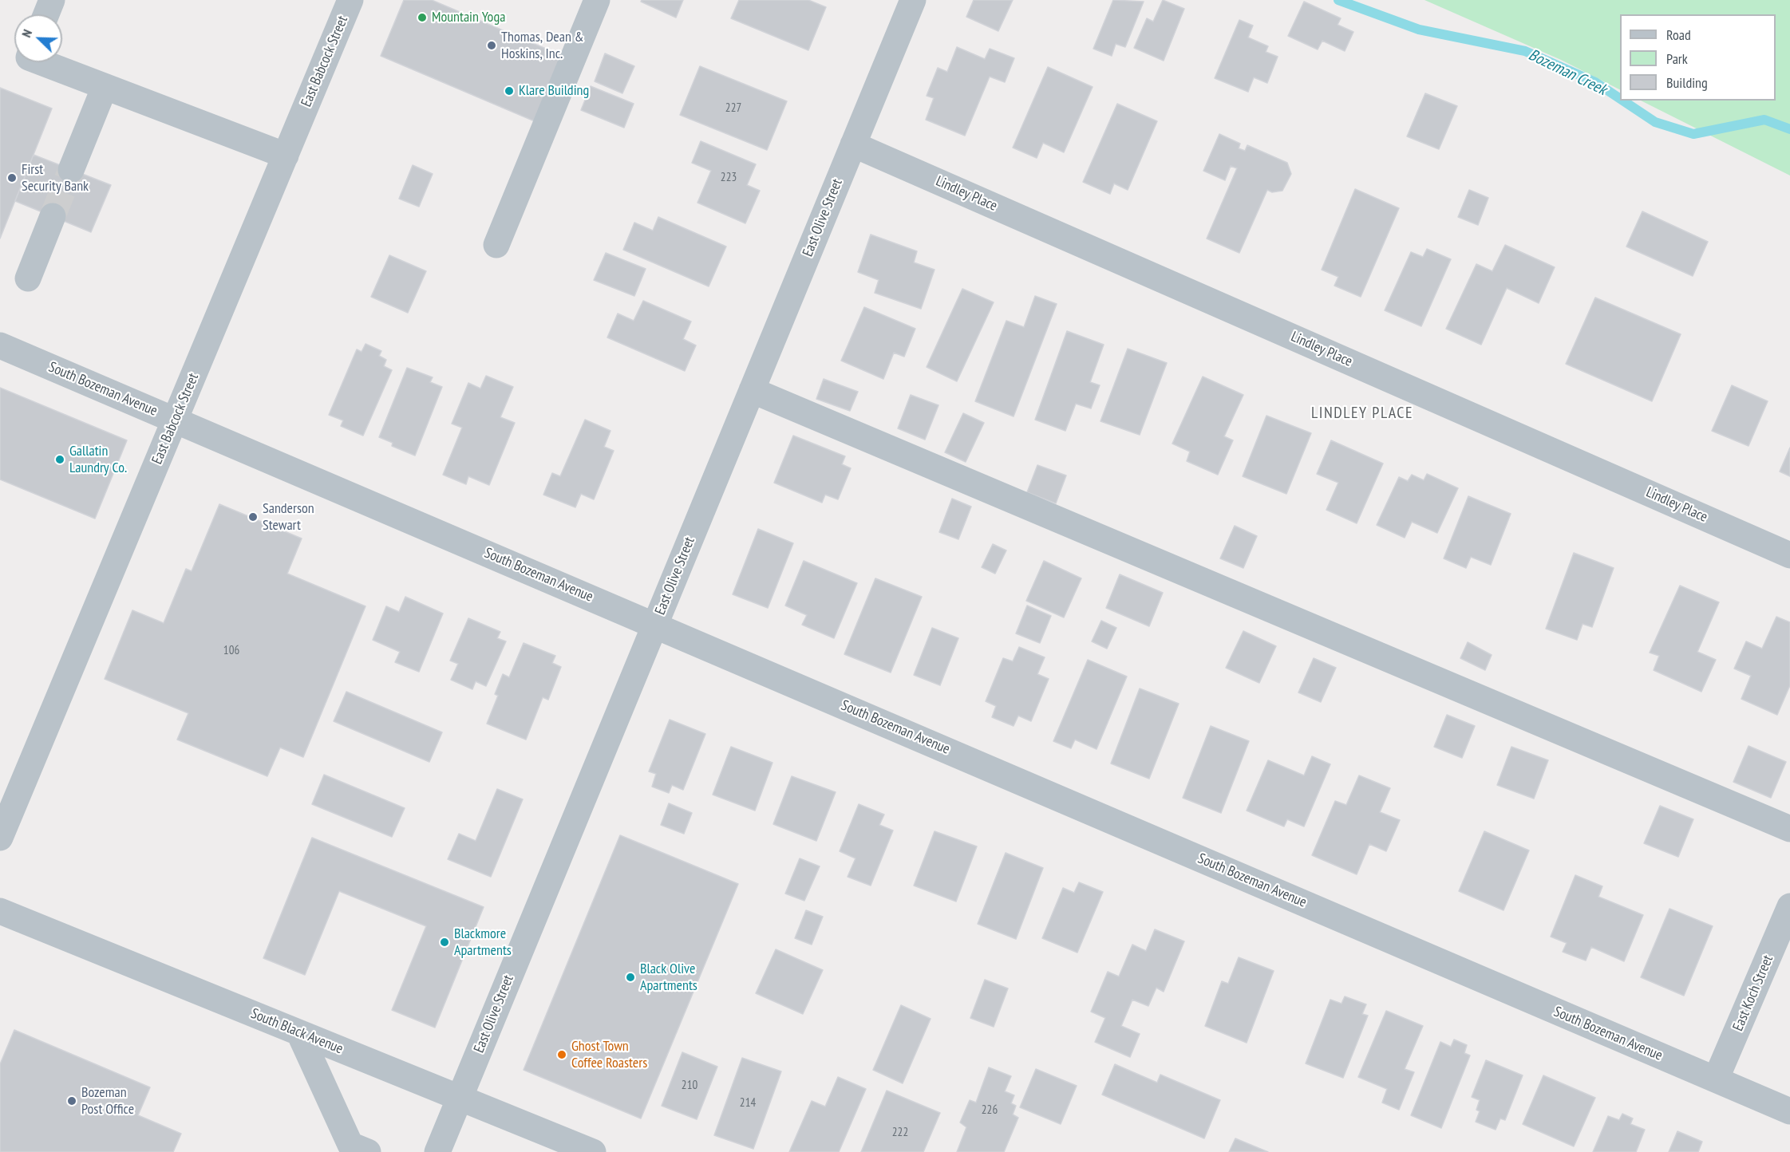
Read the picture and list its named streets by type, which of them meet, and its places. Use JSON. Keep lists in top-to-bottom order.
{
  "streets": {
    "street": [
      "East Babcock Street",
      "Lindley Place",
      "East Olive Street",
      "South Bozeman Avenue",
      "East Koch Street",
      "South Black Avenue"
    ]
  },
  "crossings": [
    ["East Babcock Street", "South Bozeman Avenue"],
    ["Lindley Place", "East Olive Street"],
    ["East Olive Street", "South Bozeman Avenue"],
    ["East Olive Street", "South Black Avenue"],
    ["South Bozeman Avenue", "East Koch Street"]
  ],
  "districts": ["LINDLEY PLACE"],
  "water": ["Bozeman Creek"],
  "places": [
    "Mountain Yoga",
    "Thomas, Dean & Hoskins, Inc.",
    "Klare Building",
    "First Security Bank",
    "Gallatin Laundry Co.",
    "Sanderson Stewart",
    "Blackmore Apartments",
    "Black Olive Apartments",
    "Ghost Town Coffee Roasters",
    "Bozeman Post Office"
  ],
  "house_numbers": [
    "227",
    "223",
    "106",
    "210",
    "214",
    "226",
    "222"
  ],
  "legend": ["Road", "Park", "Building"],
  "north": "top left"
}
